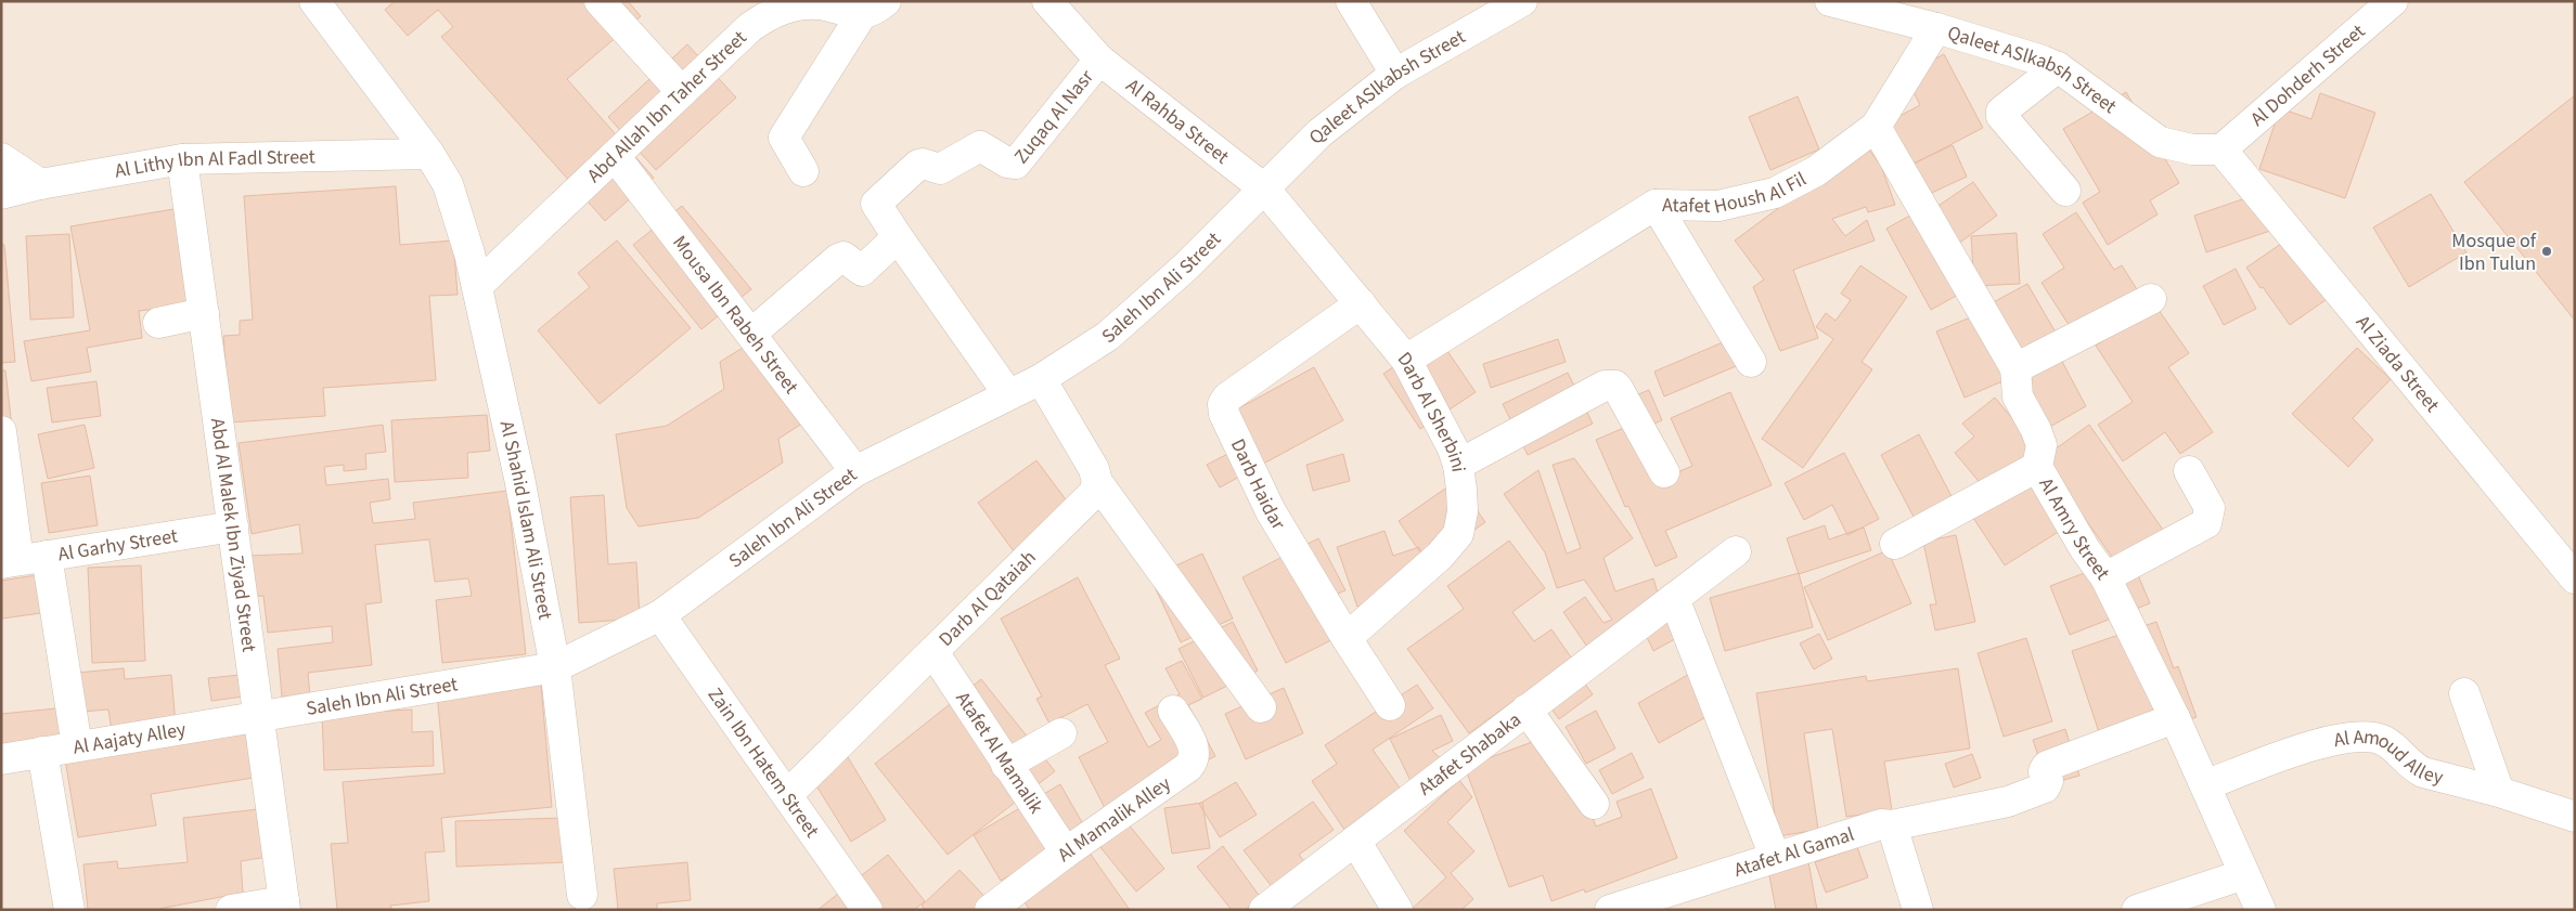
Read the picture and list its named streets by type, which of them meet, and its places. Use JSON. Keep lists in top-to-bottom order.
{
  "streets": {
    "street": [
      "Qaleet ASlkabsh Street",
      "Al Dohderh Street",
      "Abd Allah Ibn Taher Street",
      "Zuqaq Al Nasr",
      "Al Rahba Street",
      "Al Lithy Ibn Al Fadl Street",
      "Atafet Housh Al Fil",
      "Saleh Ibn Ali Street",
      "Mousa Ibn Rabeh Street",
      "Al Ziada Street",
      "Darb Al Sherbini",
      "Darb Haidar",
      "Al Shahid Islam Ali Street",
      "Al Amry Street",
      "Abd Al Malek Ibn Ziyad Street",
      "Al Garhy Street",
      "Darb Al Qataiah",
      "Al Aajaty Alley",
      "Atafet Al Mamalik",
      "Atafet Shabaka",
      "Al Amoud Alley",
      "Zain Ibn Hatem Street",
      "Al Mamalik Alley",
      "Atafet Al Gamal"
    ]
  },
  "crossings": [
    ["Qaleet ASlkabsh Street", "Al Dohderh Street"],
    ["Qaleet ASlkabsh Street", "Al Rahba Street"],
    ["Qaleet ASlkabsh Street", "Atafet Housh Al Fil"],
    ["Qaleet ASlkabsh Street", "Saleh Ibn Ali Street"],
    ["Qaleet ASlkabsh Street", "Al Ziada Street"],
    ["Qaleet ASlkabsh Street", "Darb Al Sherbini"],
    ["Al Dohderh Street", "Al Ziada Street"],
    ["Abd Allah Ibn Taher Street", "Mousa Ibn Rabeh Street"],
    ["Abd Allah Ibn Taher Street", "Al Shahid Islam Ali Street"],
    ["Zuqaq Al Nasr", "Al Rahba Street"],
    ["Al Rahba Street", "Saleh Ibn Ali Street"],
    ["Al Rahba Street", "Darb Al Sherbini"],
    ["Al Lithy Ibn Al Fadl Street", "Al Shahid Islam Ali Street"],
    ["Al Lithy Ibn Al Fadl Street", "Abd Al Malek Ibn Ziyad Street"],
    ["Atafet Housh Al Fil", "Darb Al Sherbini"],
    ["Atafet Housh Al Fil", "Al Amry Street"],
    ["Saleh Ibn Ali Street", "Mousa Ibn Rabeh Street"],
    ["Saleh Ibn Ali Street", "Darb Al Sherbini"],
    ["Saleh Ibn Ali Street", "Al Shahid Islam Ali Street"],
    ["Saleh Ibn Ali Street", "Abd Al Malek Ibn Ziyad Street"],
    ["Saleh Ibn Ali Street", "Al Aajaty Alley"],
    ["Saleh Ibn Ali Street", "Zain Ibn Hatem Street"],
    ["Darb Al Sherbini", "Darb Haidar"],
    ["Al Amry Street", "Al Amoud Alley"],
    ["Al Amry Street", "Atafet Al Gamal"],
    ["Abd Al Malek Ibn Ziyad Street", "Al Garhy Street"],
    ["Abd Al Malek Ibn Ziyad Street", "Al Aajaty Alley"],
    ["Darb Al Qataiah", "Atafet Al Mamalik"],
    ["Darb Al Qataiah", "Zain Ibn Hatem Street"],
    ["Atafet Al Mamalik", "Al Mamalik Alley"]
  ],
  "places": ["Mosque of Ibn Tulun"]
}
